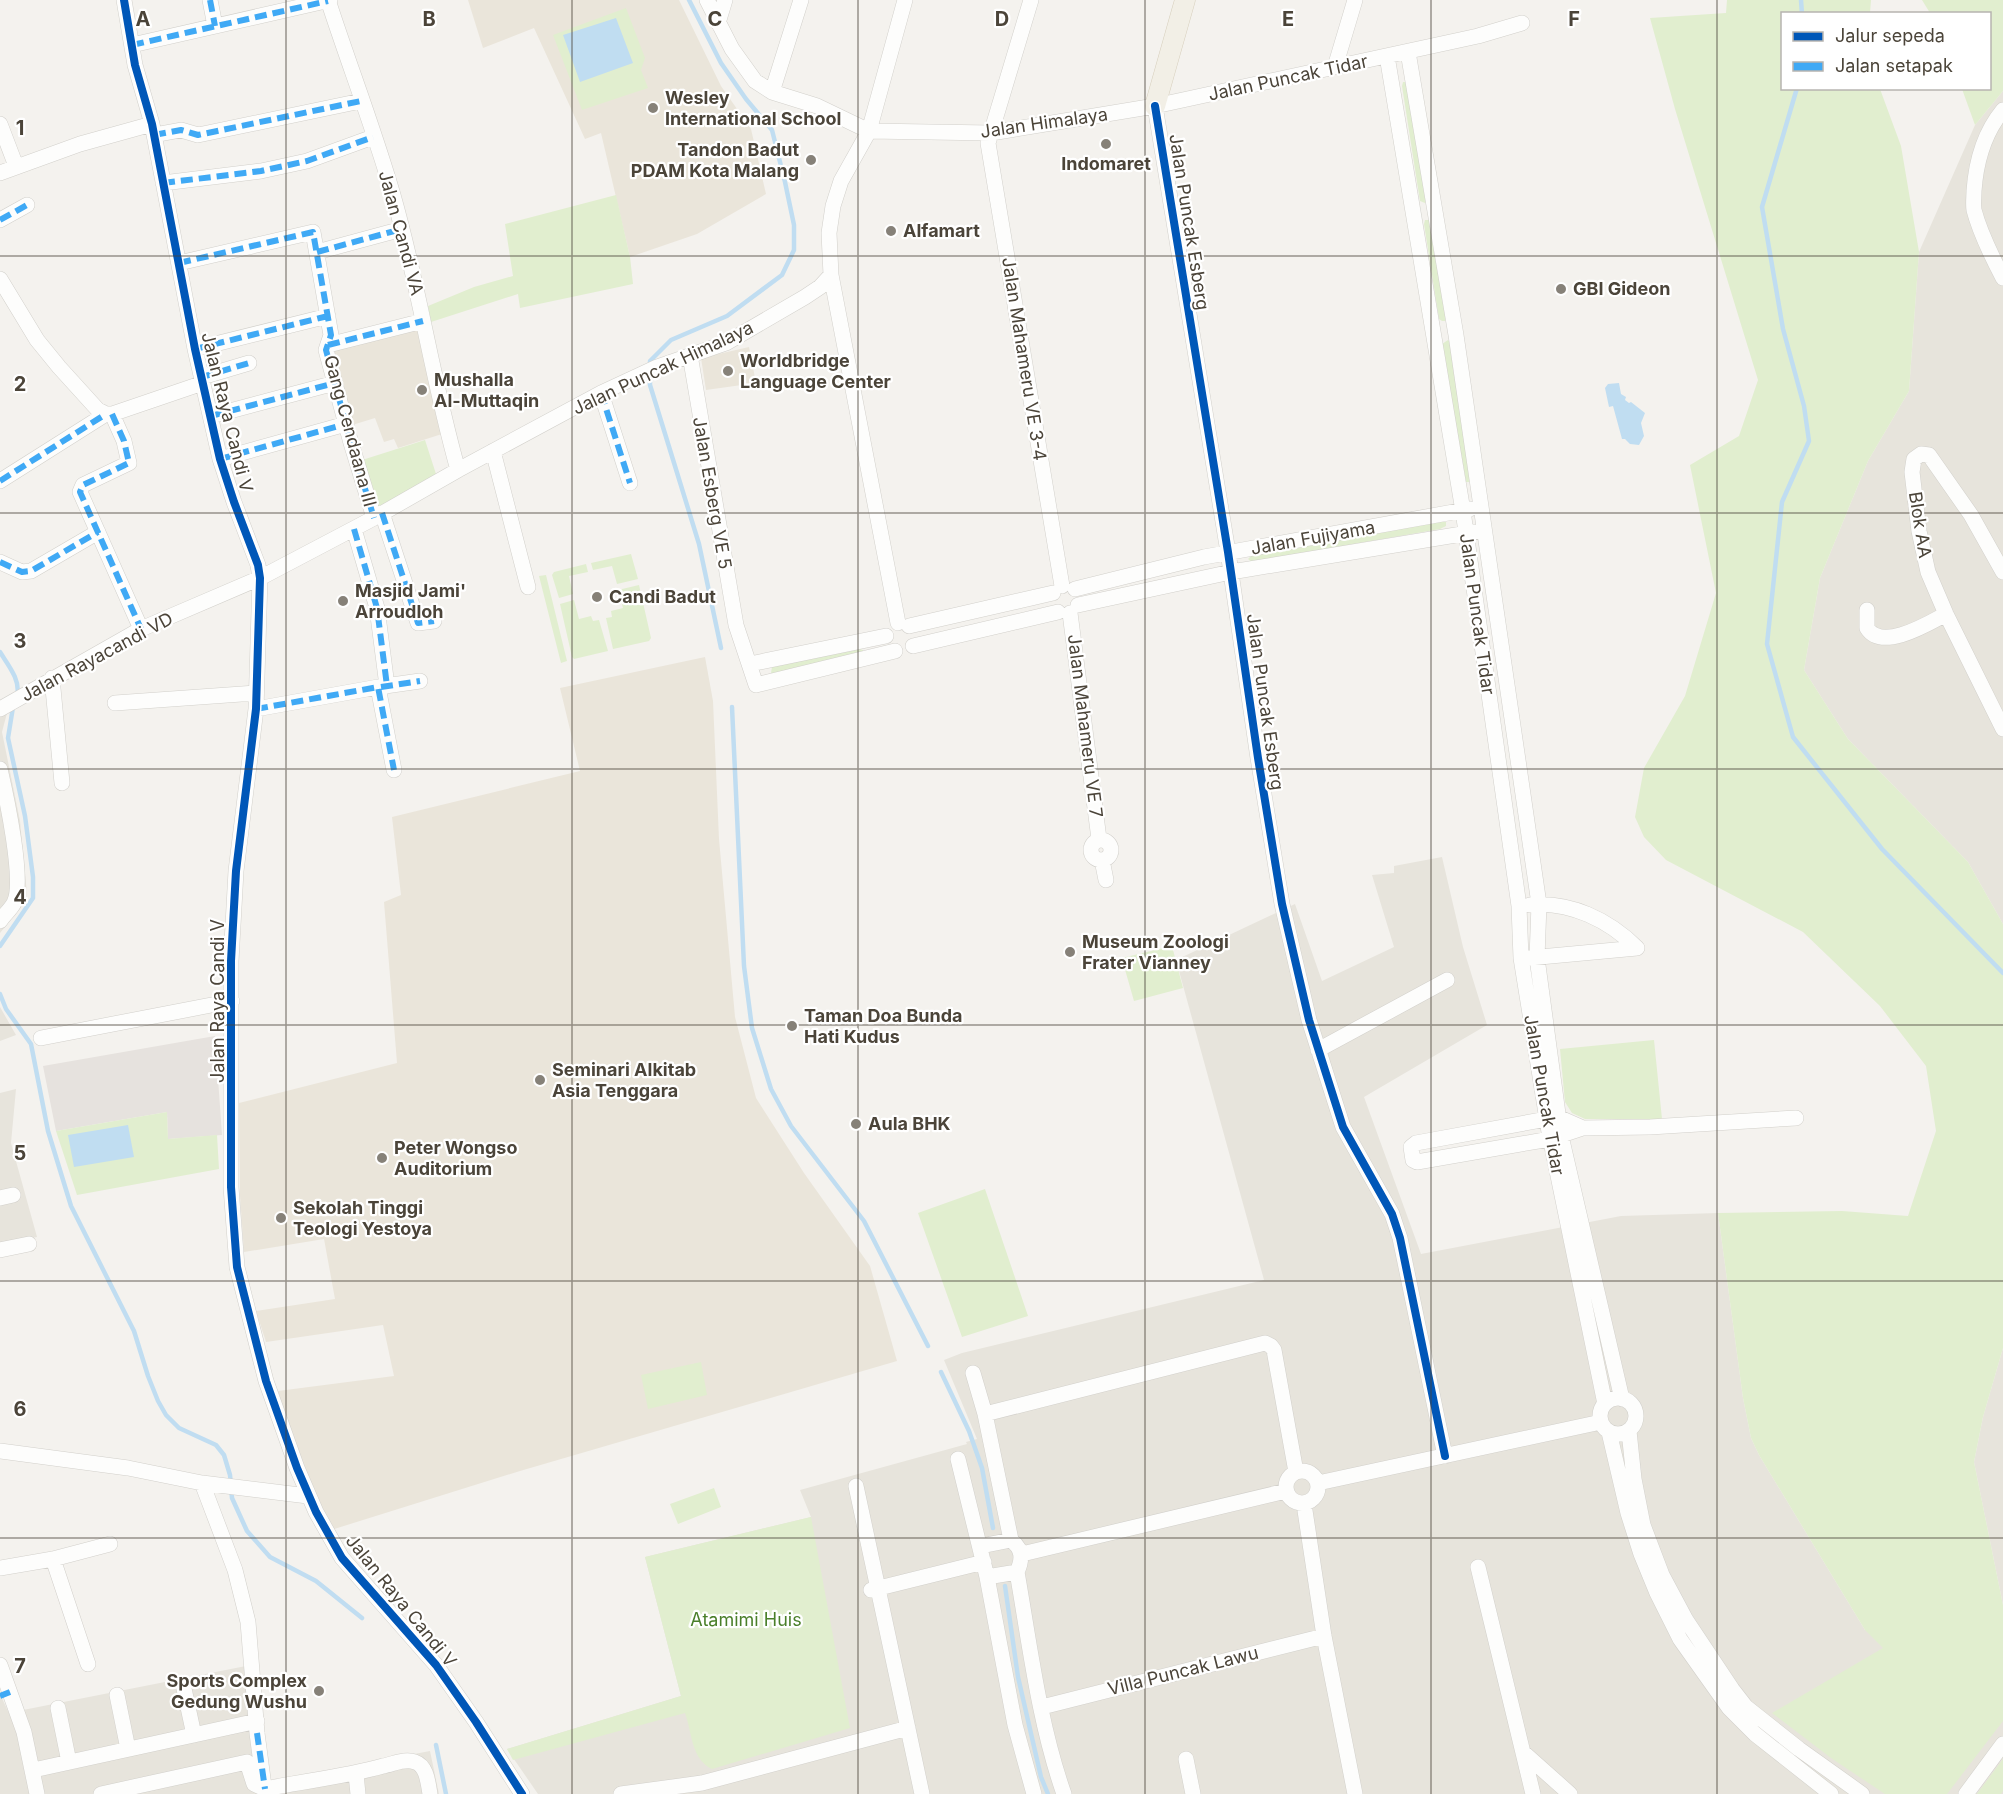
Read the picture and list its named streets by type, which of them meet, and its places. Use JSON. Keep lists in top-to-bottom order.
{
  "streets": {
    "street": [
      "Jalan Puncak Tidar",
      "Jalan Himalaya",
      "Jalan Puncak Esberg",
      "Jalan Candi VA",
      "Jalan Mahameru VE 3-4",
      "Jalan Puncak Himalaya",
      "Jalan Raya Candi V",
      "Gang Cendaana III",
      "Jalan Esberg VE 5",
      "Blok AA",
      "Jalan Fujiyama",
      "Jalan Rayacandi VD",
      "Jalan Mahameru VE 7",
      "Villa Puncak Lawu"
    ]
  },
  "crossings": [
    ["Jalan Puncak Tidar", "Jalan Himalaya"],
    ["Jalan Puncak Tidar", "Jalan Puncak Esberg"],
    ["Jalan Puncak Tidar", "Jalan Fujiyama"],
    ["Jalan Himalaya", "Jalan Puncak Esberg"],
    ["Jalan Himalaya", "Jalan Mahameru VE 3-4"],
    ["Jalan Puncak Esberg", "Jalan Fujiyama"],
    ["Jalan Candi VA", "Jalan Puncak Himalaya"],
    ["Jalan Mahameru VE 3-4", "Jalan Fujiyama"],
    ["Jalan Puncak Himalaya", "Gang Cendaana III"],
    ["Jalan Puncak Himalaya", "Jalan Esberg VE 5"],
    ["Jalan Puncak Himalaya", "Jalan Rayacandi VD"],
    ["Jalan Raya Candi V", "Gang Cendaana III"],
    ["Jalan Raya Candi V", "Jalan Rayacandi VD"],
    ["Jalan Esberg VE 5", "Jalan Fujiyama"],
    ["Jalan Fujiyama", "Jalan Mahameru VE 7"]
  ],
  "parks": ["Atamimi Huis"],
  "places": [
    "Wesley International School",
    "Indomaret",
    "Tandon Badut PDAM Kota Malang",
    "Alfamart",
    "GBI Gideon",
    "Worldbridge Language Center",
    "Mushalla Al-Muttaqin",
    "Candi Badut",
    "Masjid Jami' Arroudloh",
    "Museum Zoologi Frater Vianney",
    "Taman Doa Bunda Hati Kudus",
    "Seminari Alkitab Asia Tenggara",
    "Aula BHK",
    "Peter Wongso Auditorium",
    "Sekolah Tinggi Teologi Yestoya",
    "Sports Complex Gedung Wushu"
  ],
  "legend": ["Jalur sepeda", "Jalan setapak"],
  "grid": {
    "columns": [
      "A",
      "B",
      "C",
      "D",
      "E",
      "F"
    ],
    "rows": [
      "1",
      "2",
      "3",
      "4",
      "5",
      "6",
      "7"
    ]
  }
}
